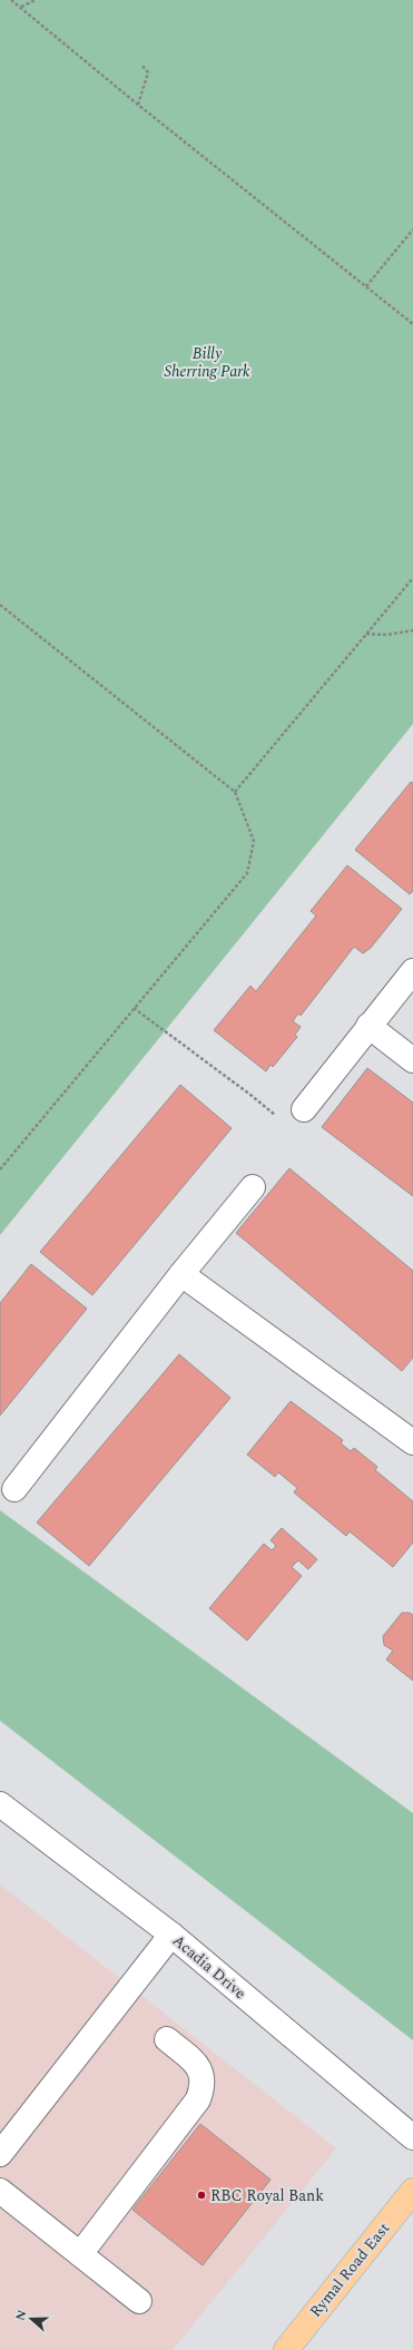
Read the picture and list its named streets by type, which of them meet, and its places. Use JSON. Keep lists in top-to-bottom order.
{
  "streets": {
    "main road": ["Rymal Road East"],
    "street": ["Acadia Drive"]
  },
  "parks": ["Billy Sherring Park"],
  "places": ["RBC Royal Bank"],
  "north": "left"
}
